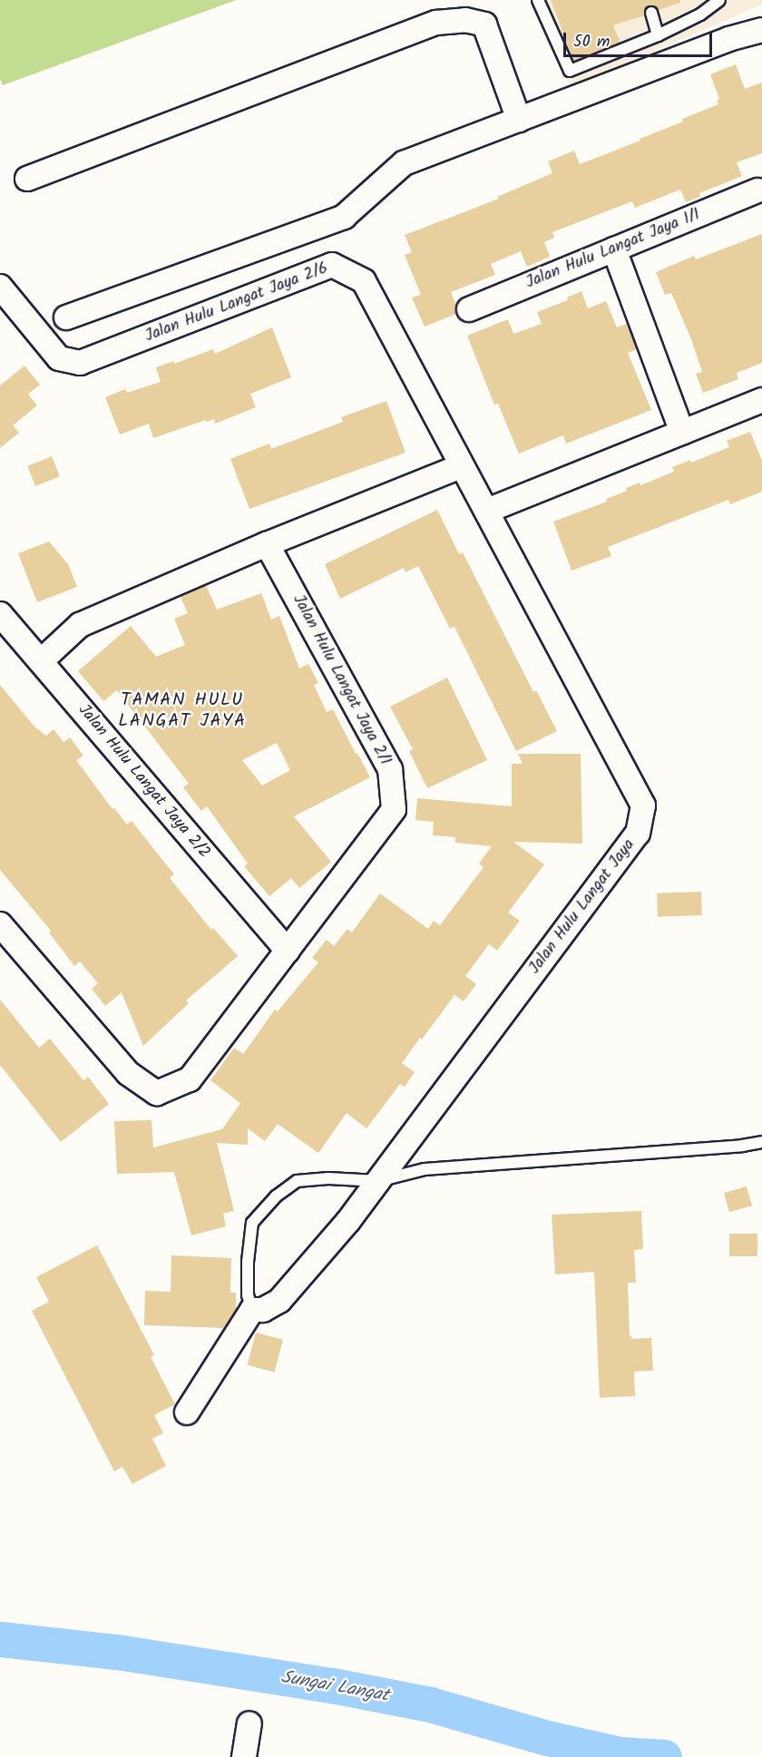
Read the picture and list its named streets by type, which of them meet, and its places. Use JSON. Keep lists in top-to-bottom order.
{
  "streets": {
    "street": [
      "Jalan Hulu Langat Jaya 1/1",
      "Jalan Hulu Langat Jaya 2/6",
      "Jalan Hulu Langat Jaya 2/1",
      "Jalan Hulu Langat Jaya 2/2",
      "Jalan Hulu Langat Jaya"
    ]
  },
  "crossings": [
    ["Jalan Hulu Langat Jaya 2/6", "Jalan Hulu Langat Jaya"],
    ["Jalan Hulu Langat Jaya 2/1", "Jalan Hulu Langat Jaya 2/2"]
  ],
  "districts": ["TAMAN HULU LANGAT JAYA"],
  "water": ["Sungai Langat"],
  "scale_bar": "50 m"
}
